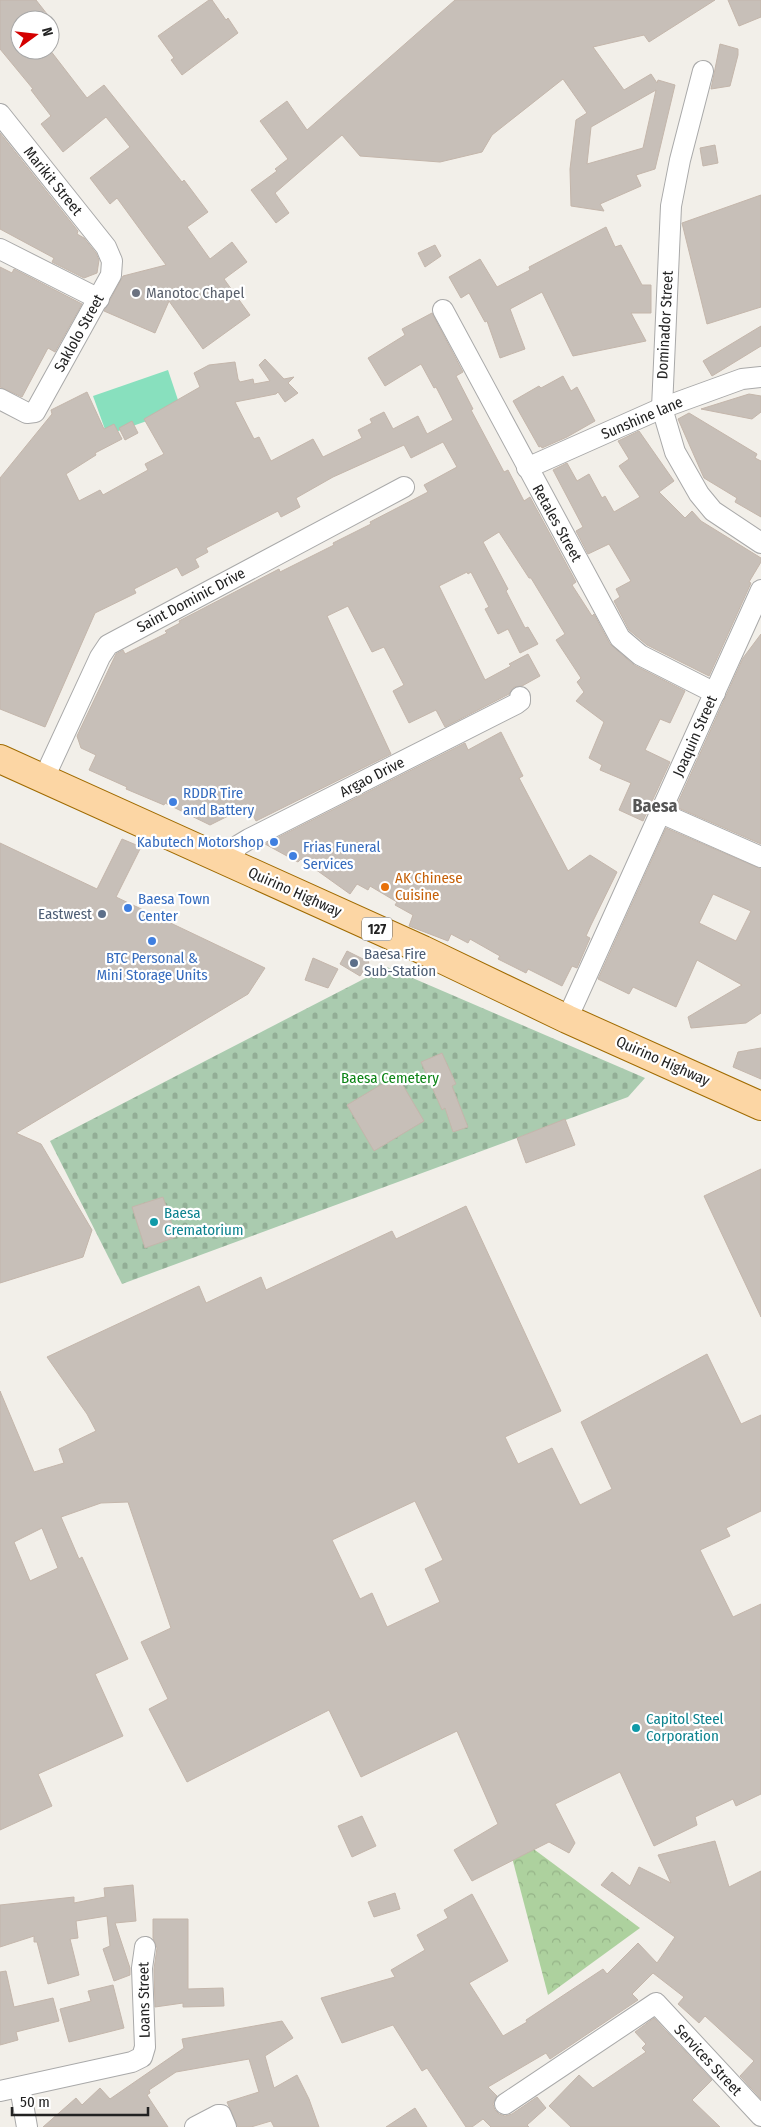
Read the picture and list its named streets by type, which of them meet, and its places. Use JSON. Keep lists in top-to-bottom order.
{
  "streets": {
    "main road": ["Quirino Highway", "127"],
    "street": [
      "Marikit Street",
      "Dominador Street",
      "Saklolo Street",
      "Sunshine lane",
      "Retales Street",
      "Saint Dominic Drive",
      "Joaquin Street",
      "Argao Drive",
      "Loans Street",
      "Services Street"
    ]
  },
  "crossings": [
    ["Marikit Street", "Saklolo Street"],
    ["Dominador Street", "Sunshine lane"],
    ["Sunshine lane", "Retales Street"],
    ["Retales Street", "Joaquin Street"],
    ["Saint Dominic Drive", "Quirino Highway"],
    ["Joaquin Street", "Quirino Highway"],
    ["Argao Drive", "Quirino Highway"]
  ],
  "districts": ["Baesa"],
  "parks": ["Baesa Cemetery"],
  "places": [
    "Manotoc Chapel",
    "RDDR Tire and Battery",
    "Kabutech Motorshop",
    "Frias Funeral Services",
    "AK Chinese Cuisine",
    "Baesa Town Center",
    "Eastwest",
    "BTC Personal & Mini Storage Units",
    "Baesa Fire Sub-Station",
    "Baesa Crematorium",
    "Capitol Steel Corporation"
  ],
  "scale_bar": "50 m",
  "north": "right"
}
